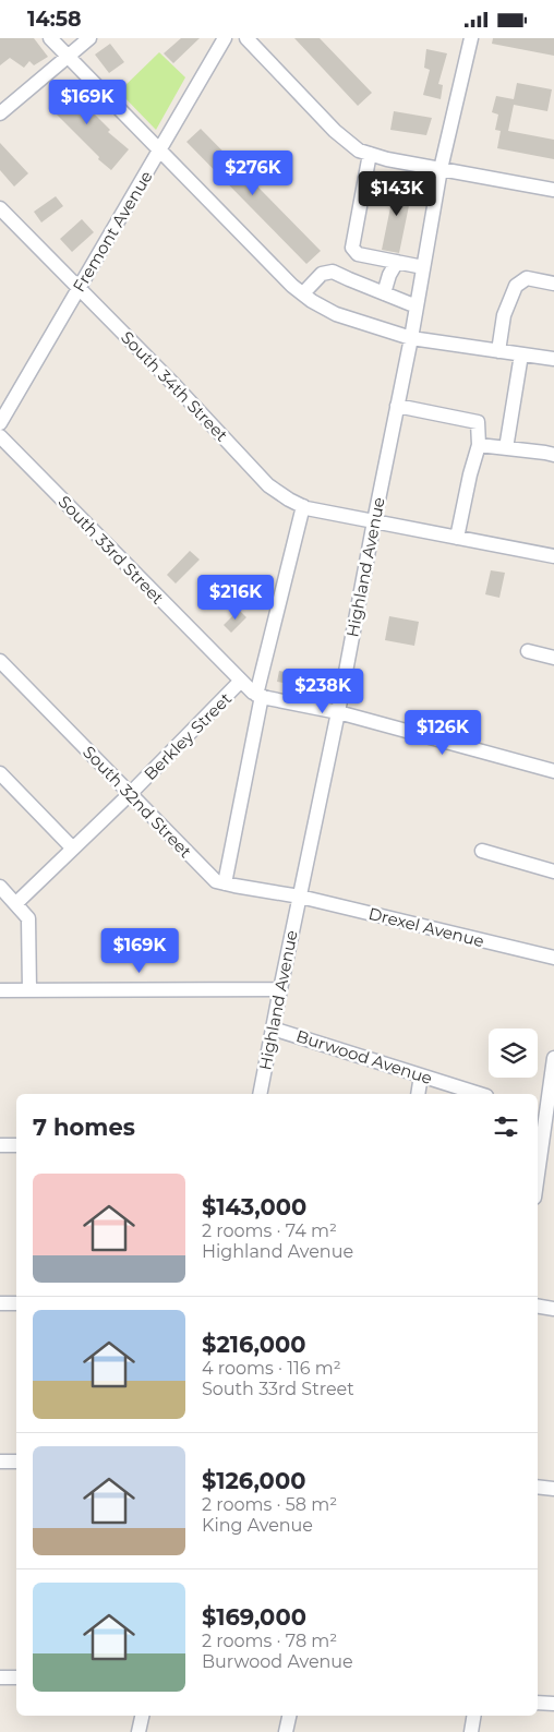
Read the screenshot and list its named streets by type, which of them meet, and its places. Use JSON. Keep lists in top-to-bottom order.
{
  "streets": {
    "street": [
      "Fremont Avenue",
      "South 34th Street",
      "South 33rd Street",
      "Highland Avenue",
      "Berkley Street",
      "South 32nd Street",
      "Drexel Avenue",
      "Burwood Avenue"
    ]
  },
  "crossings": [
    ["Fremont Avenue", "South 34th Street"],
    ["South 34th Street", "Highland Avenue"],
    ["South 33rd Street", "Highland Avenue"],
    ["South 33rd Street", "Berkley Street"],
    ["Highland Avenue", "South 32nd Street"],
    ["Highland Avenue", "Drexel Avenue"],
    ["Highland Avenue", "Burwood Avenue"],
    ["Berkley Street", "South 32nd Street"],
    ["South 32nd Street", "Drexel Avenue"]
  ],
  "page": {
    "status": "14:58",
    "price": [
      "$169K",
      "$276K",
      "$143K",
      "$216K",
      "$238K",
      "$126K",
      "$169K"
    ],
    "heading": "7 homes",
    "list": [
      {
        "name": "$143,000",
        "note": "2 rooms · 74 m² · Highland Avenue"
      },
      {
        "name": "$216,000",
        "note": "4 rooms · 116 m² · South 33rd Street"
      },
      {
        "name": "$126,000",
        "note": "2 rooms · 58 m² · King Avenue"
      },
      {
        "name": "$169,000",
        "note": "2 rooms · 78 m² · Burwood Avenue"
      }
    ]
  }
}
